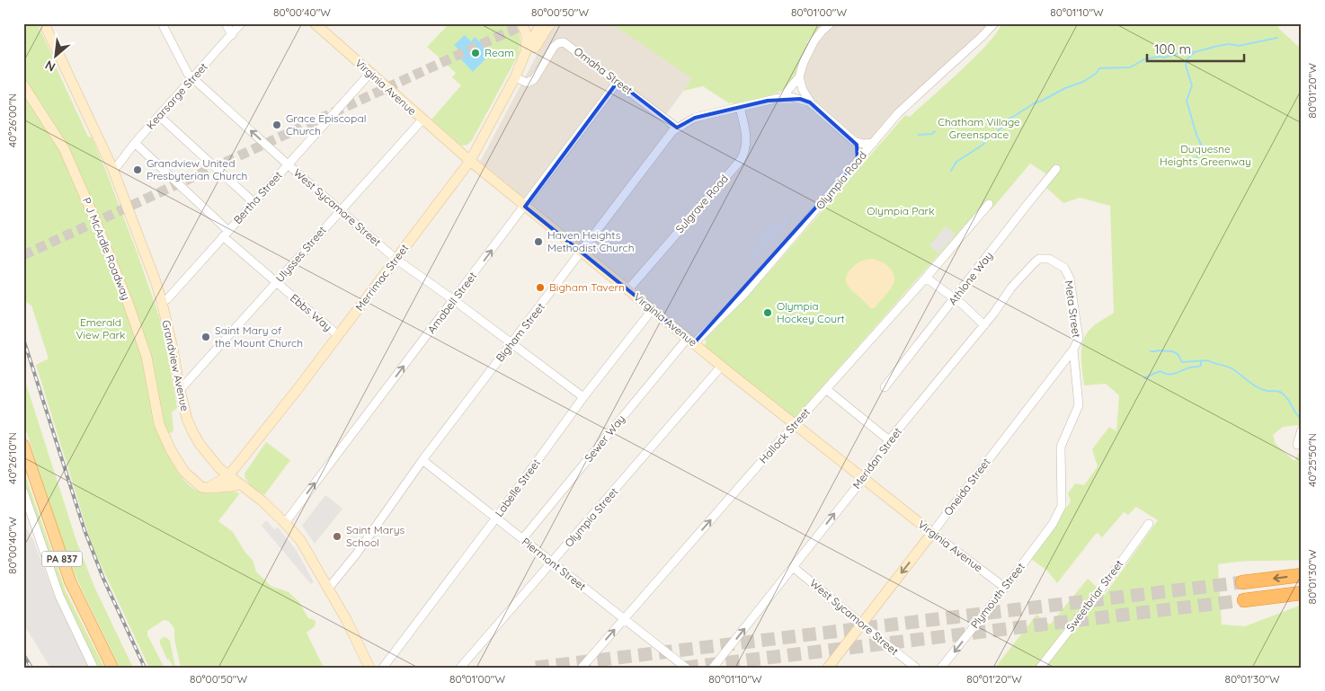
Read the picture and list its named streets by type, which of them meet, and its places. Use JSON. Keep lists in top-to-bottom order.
{
  "streets": {
    "main road": ["PA 837"],
    "street": [
      "Omaha Street",
      "Virginia Avenue",
      "Kearsarge Street",
      "Olympia Road",
      "Bertha Street",
      "Sulgrave Road",
      "West Sycamore Street",
      "P J McArdle Roadway",
      "Ulysses Street",
      "Merrimac Street",
      "Athlone Way",
      "Amabell Street",
      "Meta Street",
      "Ebbs Way",
      "Bigham Street",
      "Grandview Avenue",
      "Hallock Street",
      "Sewer Way",
      "Meridan Street",
      "Oneida Street",
      "Labelle Street",
      "Olympia Street",
      "Piermont Street",
      "Plymouth Street",
      "Sweetbriar Street"
    ]
  },
  "crossings": [
    ["Omaha Street", "Merrimac Street"],
    ["Omaha Street", "Amabell Street"],
    ["Omaha Street", "Bigham Street"],
    ["Virginia Avenue", "Olympia Road"],
    ["Virginia Avenue", "Bertha Street"],
    ["Virginia Avenue", "Sulgrave Road"],
    ["Virginia Avenue", "Ulysses Street"],
    ["Virginia Avenue", "Merrimac Street"],
    ["Virginia Avenue", "Amabell Street"],
    ["Virginia Avenue", "Bigham Street"],
    ["Virginia Avenue", "Hallock Street"],
    ["Virginia Avenue", "Sewer Way"],
    ["Virginia Avenue", "Meridan Street"],
    ["Virginia Avenue", "Oneida Street"],
    ["Virginia Avenue", "Labelle Street"],
    ["Virginia Avenue", "Olympia Street"],
    ["Virginia Avenue", "Plymouth Street"],
    ["Kearsarge Street", "West Sycamore Street"],
    ["Kearsarge Street", "Ebbs Way"],
    ["Kearsarge Street", "Grandview Avenue"],
    ["Olympia Road", "Sewer Way"],
    ["Bertha Street", "West Sycamore Street"],
    ["Bertha Street", "Ebbs Way"],
    ["Bertha Street", "Grandview Avenue"],
    ["Sulgrave Road", "Bigham Street"],
    ["West Sycamore Street", "Ulysses Street"],
    ["West Sycamore Street", "Merrimac Street"],
    ["West Sycamore Street", "Amabell Street"],
    ["West Sycamore Street", "Bigham Street"],
    ["West Sycamore Street", "Meridan Street"],
    ["West Sycamore Street", "Oneida Street"],
    ["West Sycamore Street", "Labelle Street"],
    ["Ulysses Street", "Ebbs Way"],
    ["Ulysses Street", "Grandview Avenue"],
    ["Merrimac Street", "Ebbs Way"],
    ["Merrimac Street", "Grandview Avenue"],
    ["Amabell Street", "Grandview Avenue"],
    ["Meta Street", "Meridan Street"],
    ["Meta Street", "Oneida Street"],
    ["Meta Street", "Plymouth Street"],
    ["Bigham Street", "Grandview Avenue"],
    ["Bigham Street", "Piermont Street"],
    ["Hallock Street", "Piermont Street"],
    ["Sewer Way", "Piermont Street"],
    ["Labelle Street", "Piermont Street"],
    ["Olympia Street", "Piermont Street"]
  ],
  "one_way": [
    "Amabell Street",
    "Hallock Street",
    "Meridan Street",
    "Plymouth Street"
  ],
  "parks": [
    "Chatham Village Greenspace",
    "Duquesne Heights Greenway",
    "Olympia Park",
    "Emerald View Park"
  ],
  "places": [
    "Ream",
    "Grace Episcopal Church",
    "Grandview United Presbyterian Church",
    "Haven Heights Methodist Church",
    "Bigham Tavern",
    "Olympia Hockey Court",
    "Saint Mary of the Mount Church",
    "Saint Marys School"
  ],
  "scale_bar": "100 m",
  "north": "bottom left",
  "coordinates": [
    "80°00'40\"W",
    "80°00'50\"W",
    "80°01'00\"W",
    "80°01'10\"W",
    "80°01'20\"W",
    "40°26'00\"N",
    "40°26'10\"N",
    "40°25'50\"N",
    "80°01'30\"W"
  ]
}
